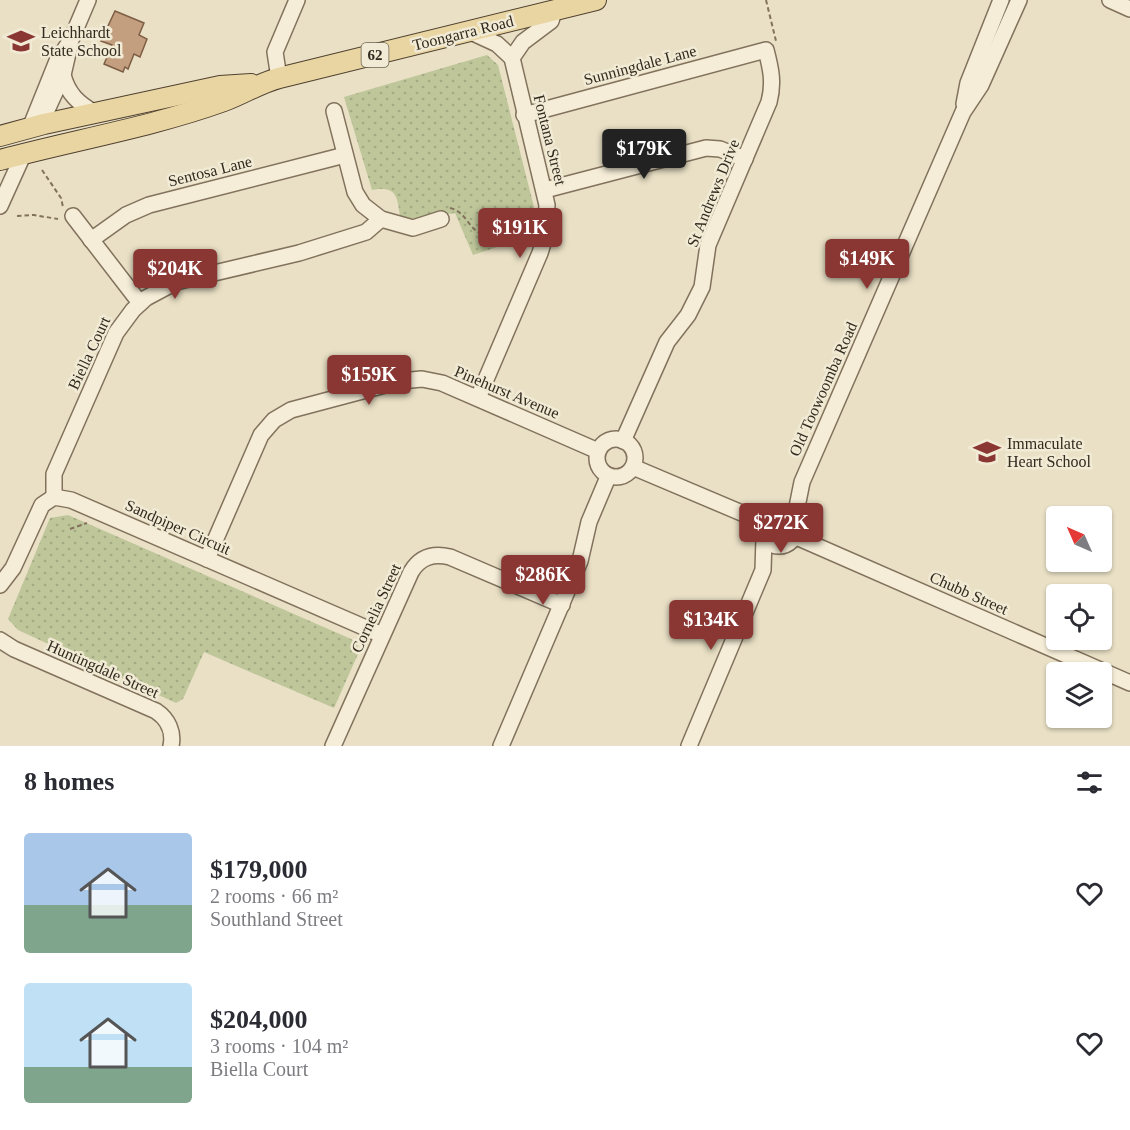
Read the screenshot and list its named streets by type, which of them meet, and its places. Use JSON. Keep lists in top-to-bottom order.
{
  "streets": {
    "main road": ["Toongarra Road", "62"],
    "street": [
      "Sunningdale Lane",
      "Fontana Street",
      "Sentosa Lane",
      "St Andrews Drive",
      "Biella Court",
      "Old Toowoomba Road",
      "Pinehurst Avenue",
      "Sandpiper Circuit",
      "Chubb Street",
      "Cornelia Street",
      "Huntingdale Street"
    ]
  },
  "crossings": [
    ["Sunningdale Lane", "Fontana Street"],
    ["Sunningdale Lane", "St Andrews Drive"],
    ["Fontana Street", "Pinehurst Avenue"],
    ["St Andrews Drive", "Pinehurst Avenue"],
    ["Biella Court", "Sandpiper Circuit"],
    ["Old Toowoomba Road", "Chubb Street"],
    ["Pinehurst Avenue", "Sandpiper Circuit"],
    ["Sandpiper Circuit", "Cornelia Street"]
  ],
  "places": {
    "school or university": ["Leichhardt State School", "Immaculate Heart School"]
  },
  "north": "top left",
  "page": {
    "price": [
      "$179K",
      "$191K",
      "$149K",
      "$204K",
      "$159K",
      "$272K",
      "$286K",
      "$134K"
    ],
    "heading": "8 homes",
    "list": [
      {
        "name": "$179,000",
        "note": "2 rooms · 66 m² · Southland Street"
      },
      {
        "name": "$204,000",
        "note": "3 rooms · 104 m² · Biella Court"
      }
    ]
  }
}
